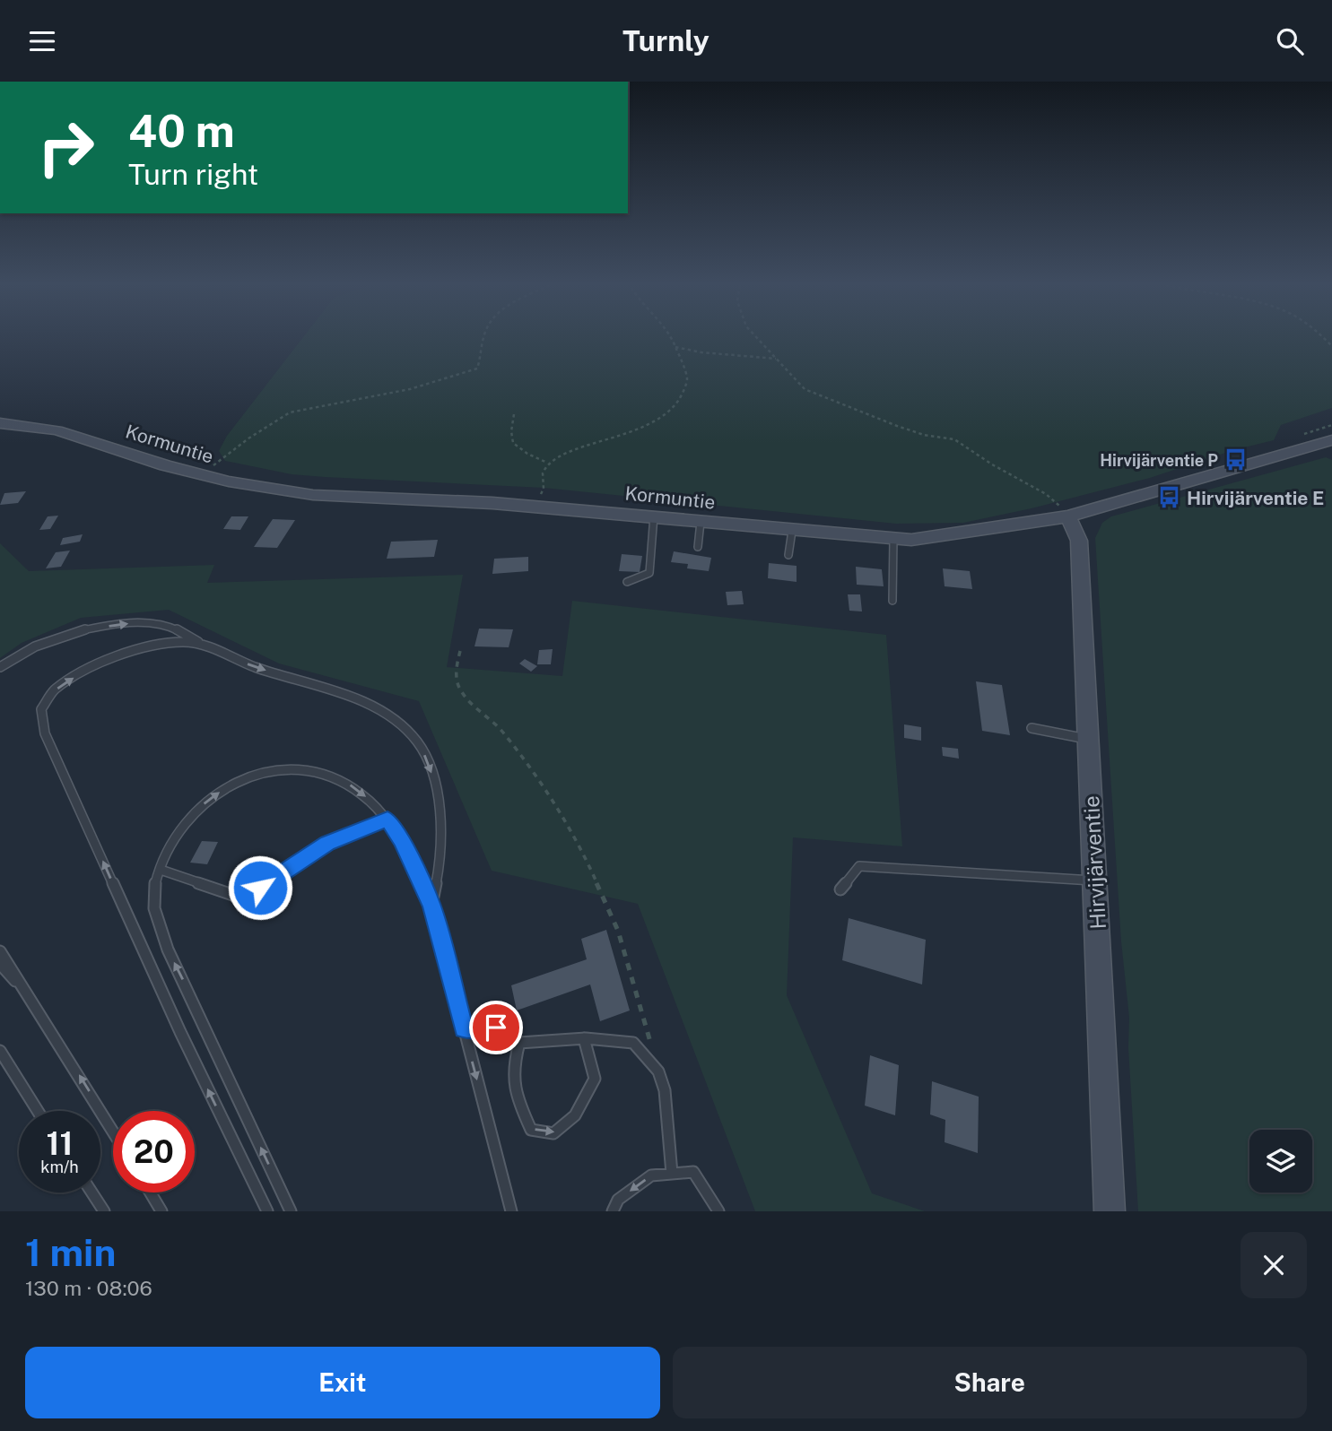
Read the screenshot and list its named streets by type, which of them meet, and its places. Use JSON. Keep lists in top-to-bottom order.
{
  "streets": {
    "street": ["Kormuntie", "Hirvijärventie"]
  },
  "crossings": [
    ["Kormuntie", "Hirvijärventie"]
  ],
  "places": {
    "bus stop": ["Hirvijärventie P", "Hirvijärventie E"]
  },
  "page": {
    "header": "Turnly",
    "turn": ["40 m", "Turn right"],
    "speed": "11 km/h",
    "limit": "20",
    "heading": ["1 min", "130 m · 08:06"],
    "buttons": ["Exit", "Share"]
  }
}
